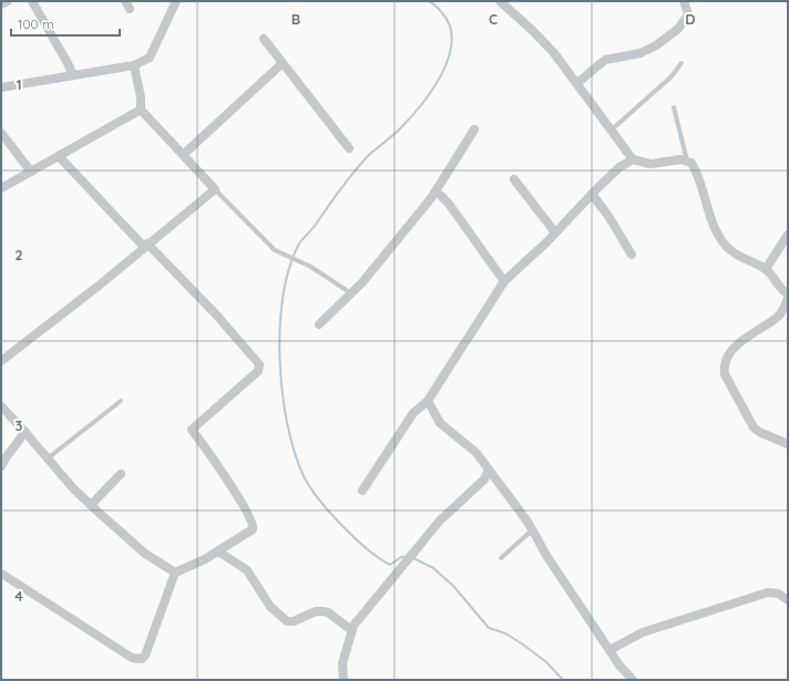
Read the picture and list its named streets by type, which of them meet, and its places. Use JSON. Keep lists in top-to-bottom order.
{
  "scale_bar": "100 m",
  "grid": {
    "columns": ["B", "C", "D"],
    "rows": [
      "1",
      "2",
      "3",
      "4"
    ]
  }
}
